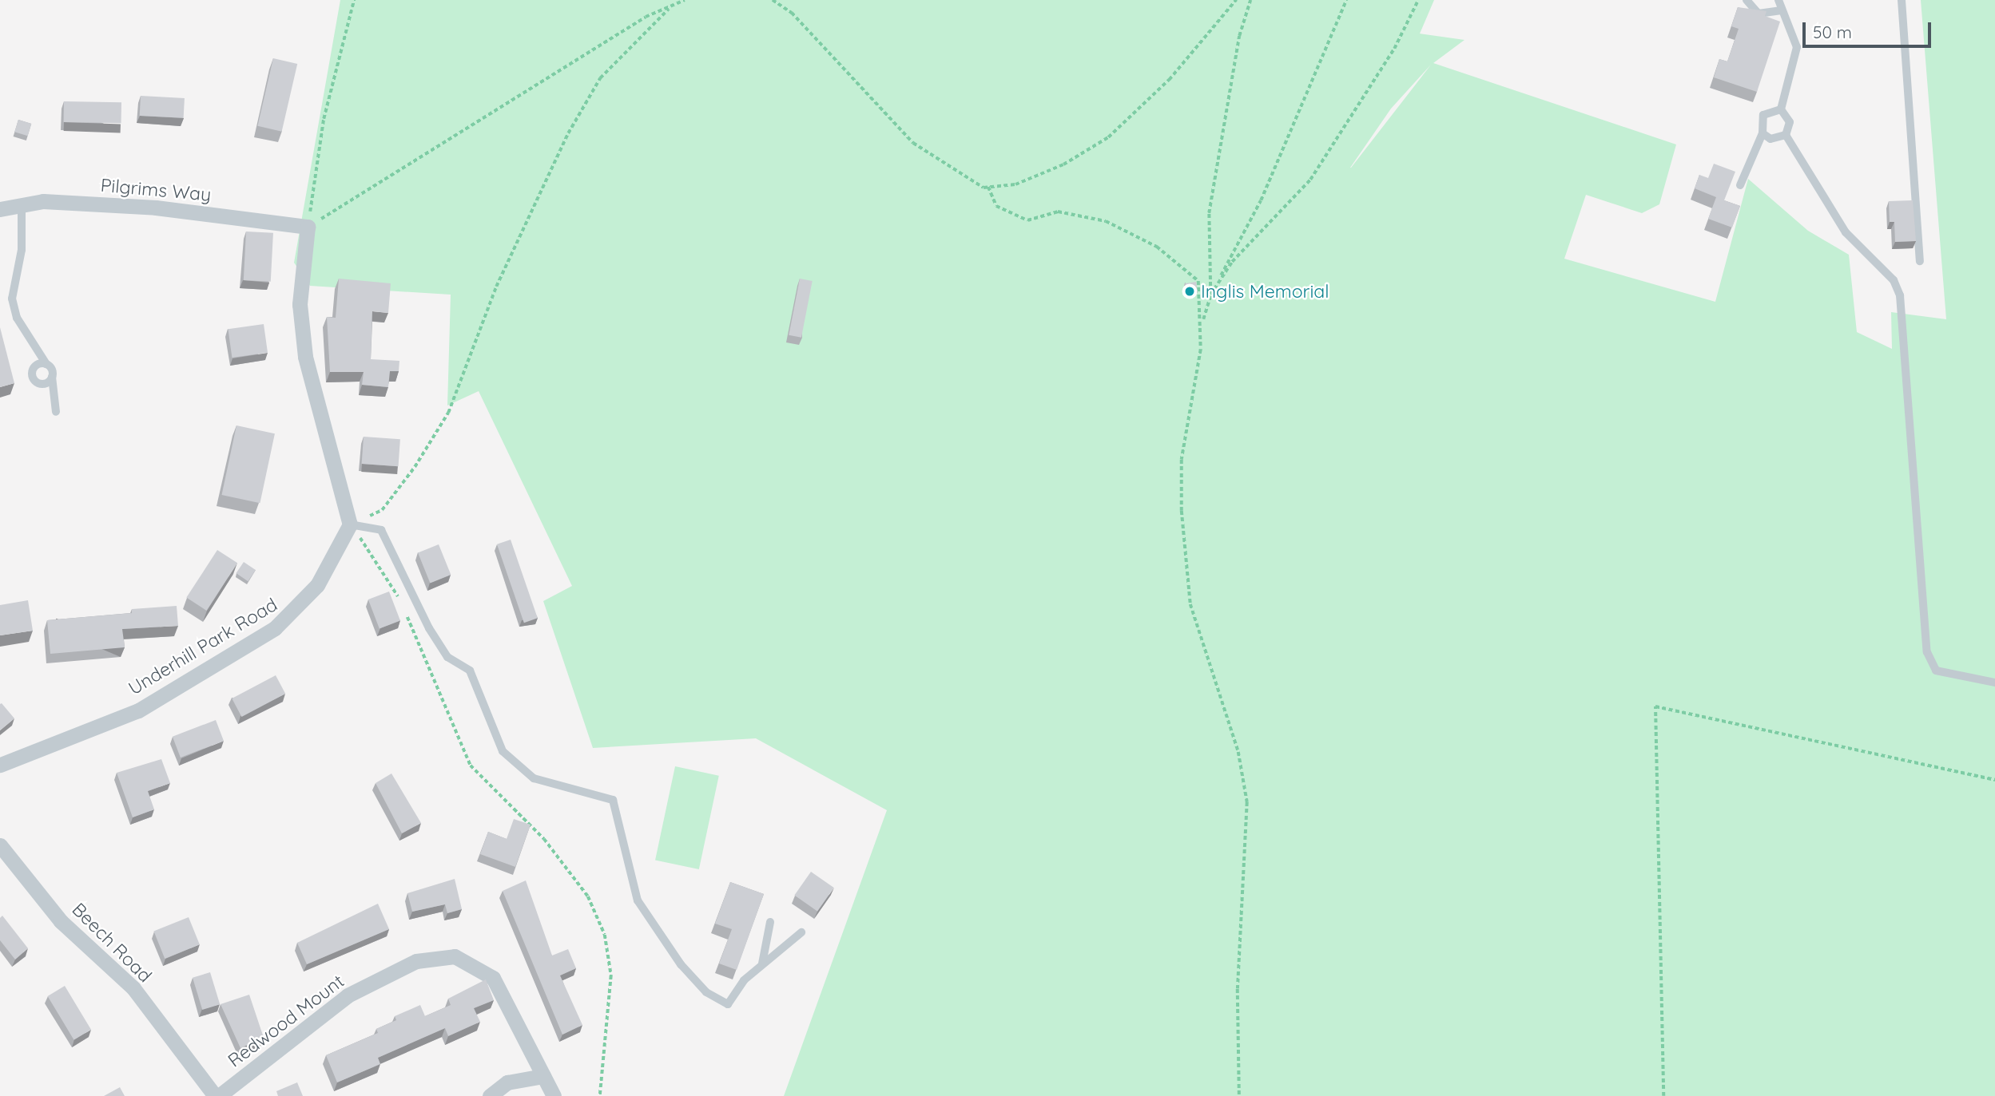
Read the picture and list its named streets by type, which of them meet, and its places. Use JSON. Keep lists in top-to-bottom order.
{
  "streets": {
    "street": [
      "Pilgrims Way",
      "Underhill Park Road",
      "Beech Road",
      "Redwood Mount"
    ]
  },
  "crossings": [
    ["Beech Road", "Redwood Mount"]
  ],
  "places": ["Inglis Memorial"],
  "scale_bar": "50 m"
}
